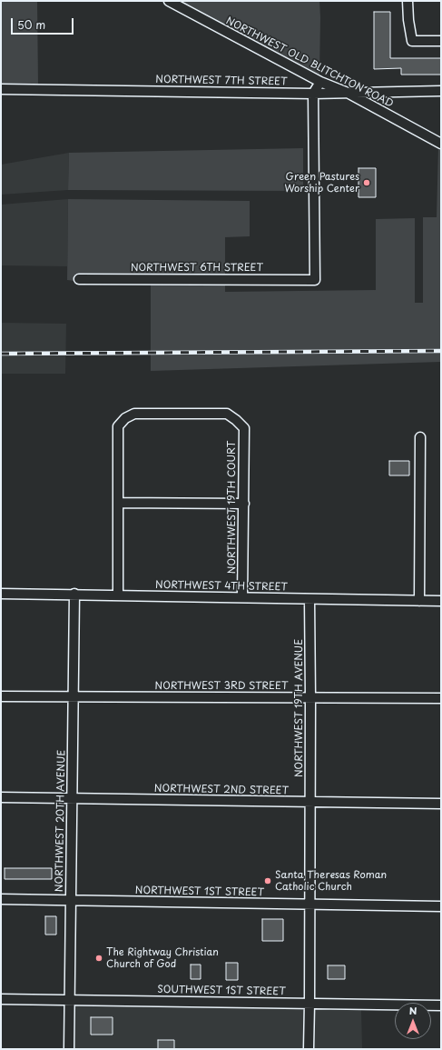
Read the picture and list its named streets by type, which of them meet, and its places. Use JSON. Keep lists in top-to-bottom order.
{
  "streets": {
    "street": [
      "NORTHWEST OLD BLITCHTON ROAD",
      "NORTHWEST 7TH STREET",
      "NORTHWEST 6TH STREET",
      "NORTHWEST 19TH COURT",
      "NORTHWEST 4TH STREET",
      "NORTHWEST 3RD STREET",
      "NORTHWEST 19TH AVENUE",
      "NORTHWEST 2ND STREET",
      "NORTHWEST 20TH AVENUE",
      "NORTHWEST 1ST STREET",
      "SOUTHWEST 1ST STREET"
    ]
  },
  "crossings": [
    ["NORTHWEST OLD BLITCHTON ROAD", "NORTHWEST 7TH STREET"],
    ["NORTHWEST 7TH STREET", "NORTHWEST 6TH STREET"],
    ["NORTHWEST 19TH COURT", "NORTHWEST 4TH STREET"],
    ["NORTHWEST 4TH STREET", "NORTHWEST 19TH AVENUE"],
    ["NORTHWEST 4TH STREET", "NORTHWEST 20TH AVENUE"],
    ["NORTHWEST 3RD STREET", "NORTHWEST 19TH AVENUE"],
    ["NORTHWEST 3RD STREET", "NORTHWEST 20TH AVENUE"],
    ["NORTHWEST 19TH AVENUE", "NORTHWEST 2ND STREET"],
    ["NORTHWEST 19TH AVENUE", "NORTHWEST 1ST STREET"],
    ["NORTHWEST 19TH AVENUE", "SOUTHWEST 1ST STREET"],
    ["NORTHWEST 2ND STREET", "NORTHWEST 20TH AVENUE"],
    ["NORTHWEST 20TH AVENUE", "NORTHWEST 1ST STREET"],
    ["NORTHWEST 20TH AVENUE", "SOUTHWEST 1ST STREET"]
  ],
  "places": ["Green Pastures Worship Center", "Santa Theresas Roman Catholic Church", "The Rightway Christian Church of God"],
  "scale_bar": "50 m",
  "north": "top"
}
